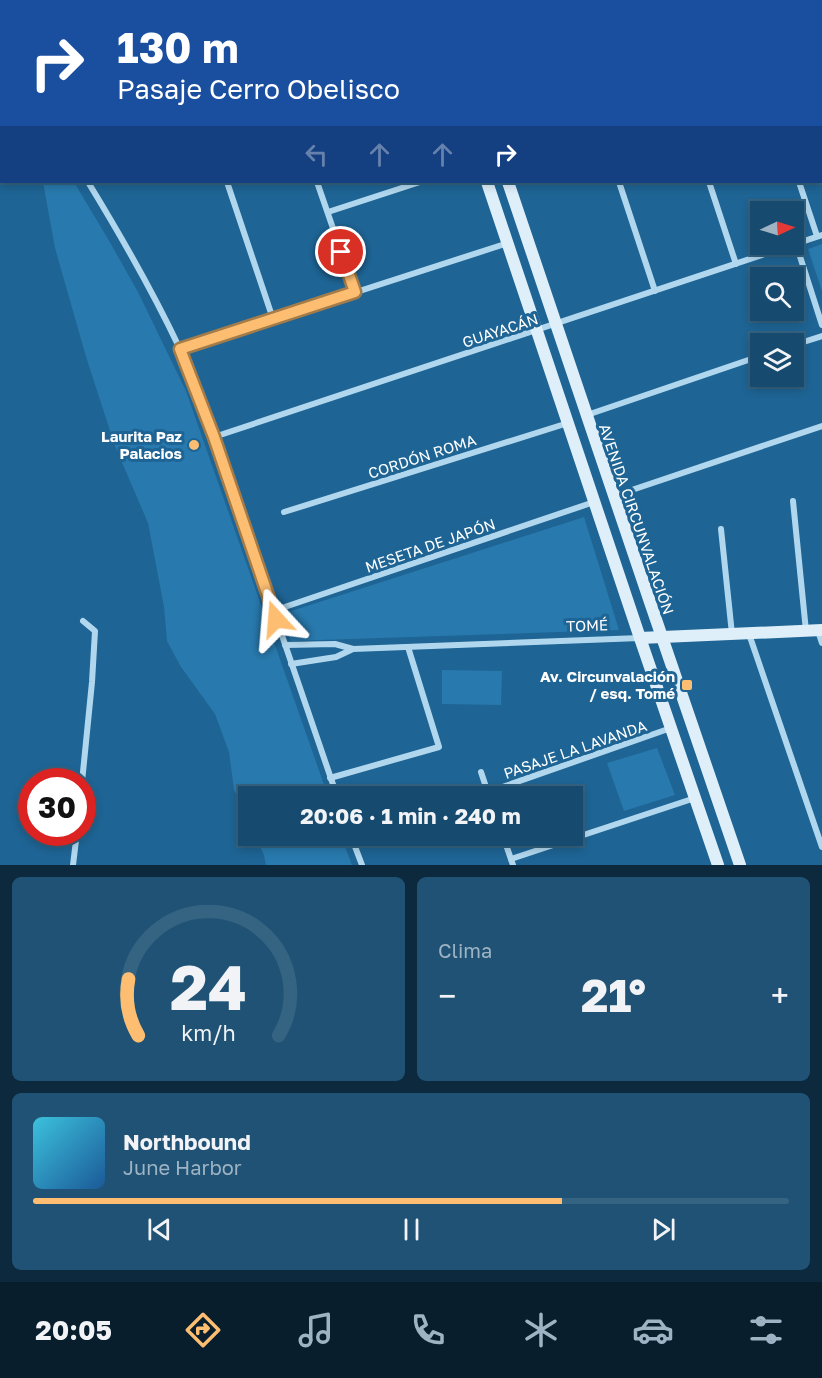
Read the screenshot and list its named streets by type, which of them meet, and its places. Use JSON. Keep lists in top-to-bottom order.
{
  "streets": {
    "street": [
      "GUAYACÁN",
      "CORDÓN ROMA",
      "AVENIDA CIRCUNVALACIÓN",
      "MESETA DE JAPÓN",
      "TOMÉ",
      "PASAJE LA LAVANDA"
    ]
  },
  "crossings": [
    ["GUAYACÁN", "AVENIDA CIRCUNVALACIÓN"],
    ["AVENIDA CIRCUNVALACIÓN", "TOMÉ"]
  ],
  "places": {
    "other": ["Laurita Paz Palacios"],
    "transit": ["Av. Circunvalación / esq. Tomé"]
  },
  "north": "right",
  "page": {
    "turn": ["130 m", "Pasaje Cerro Obelisco"],
    "limit": "30",
    "trip": "20:06 · 1 min · 240 m",
    "tile": "Clima",
    "heat": ["−", "21°", "+"],
    "song": ["Northbound", "June Harbor"],
    "tabs": "20:05",
    "gauge": ["24", "km/h"]
  }
}
